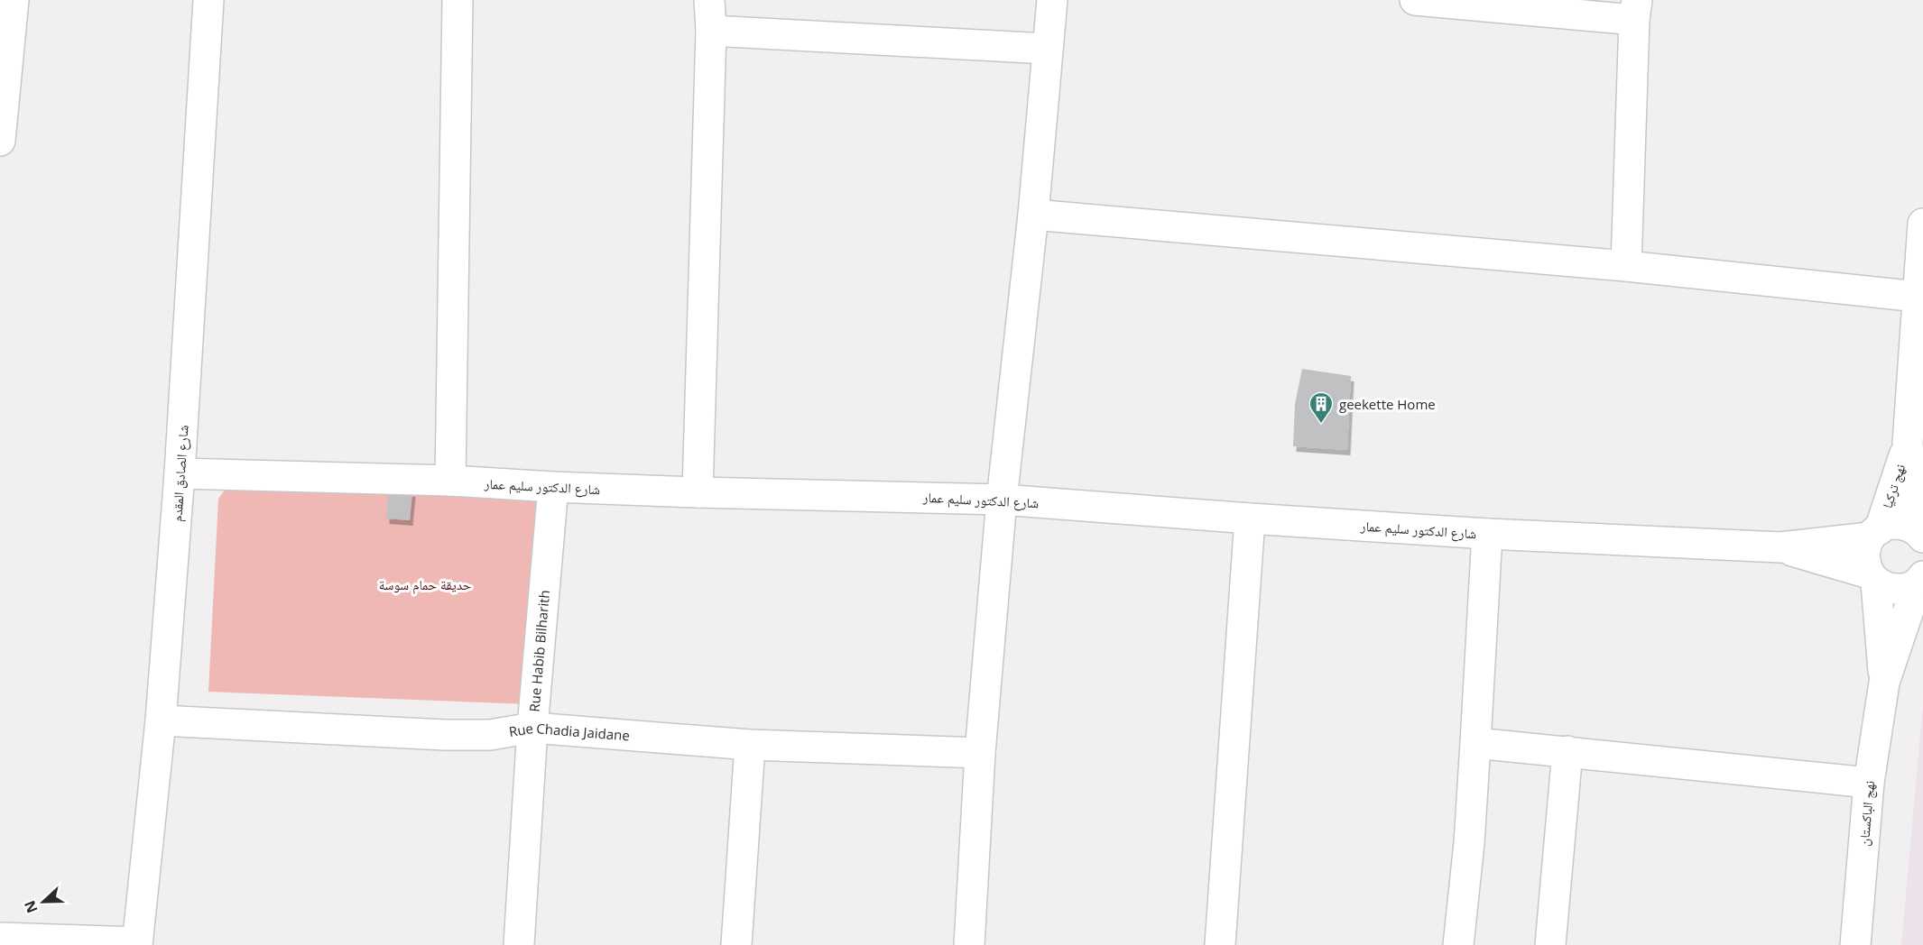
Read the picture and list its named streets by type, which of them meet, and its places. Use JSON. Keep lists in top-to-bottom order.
{
  "streets": {
    "street": [
      "شارع الصادق المقدم",
      "شارع الدكتور سليم عمار",
      "نهج تركيا",
      "Rue Habib Bilharith",
      "Rue Chadia Jaidane",
      "نهج الباكستان"
    ]
  },
  "crossings": [
    ["شارع الصادق المقدم", "شارع الدكتور سليم عمار"],
    ["شارع الصادق المقدم", "Rue Chadia Jaidane"],
    ["شارع الدكتور سليم عمار", "Rue Habib Bilharith"],
    ["نهج تركيا", "نهج الباكستان"],
    ["Rue Habib Bilharith", "Rue Chadia Jaidane"]
  ],
  "parks": ["حديقة حمام سوسة"],
  "places": {
    "building": ["geekette Home"]
  },
  "north": "left"
}
